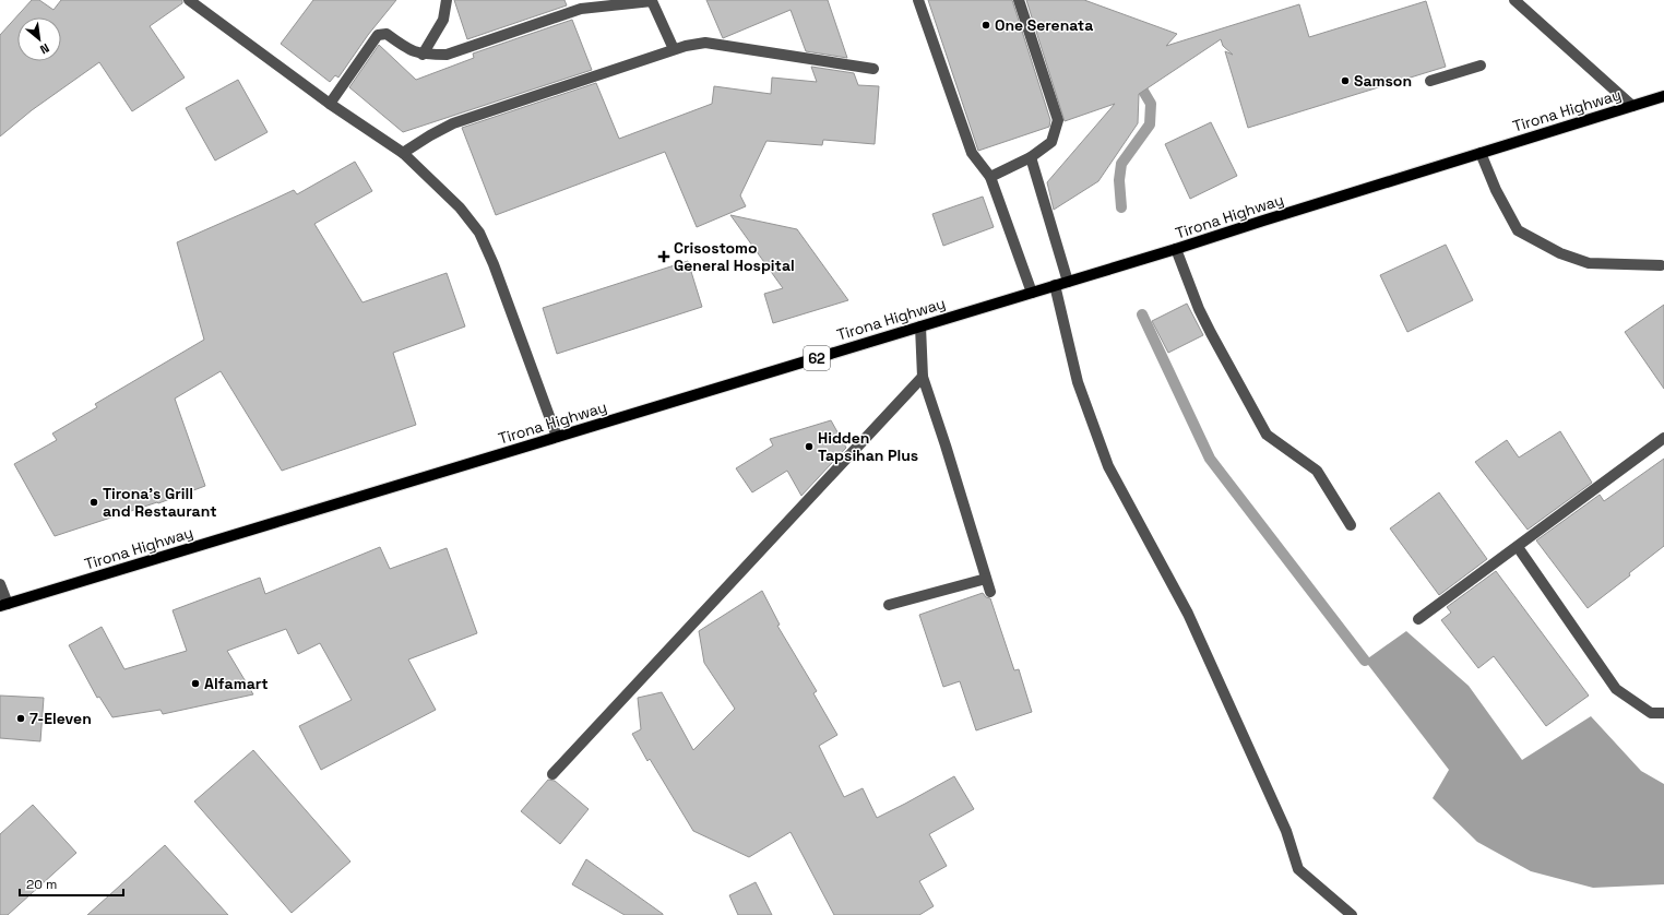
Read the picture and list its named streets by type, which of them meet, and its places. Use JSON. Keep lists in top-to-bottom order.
{
  "streets": {
    "main road": ["Tirona Highway", "62"]
  },
  "places": {
    "other": [
      "One Serenata",
      "Samson",
      "Hidden Tapsihan Plus",
      "Tirona's Grill and Restaurant",
      "Alfamart",
      "7-Eleven"
    ],
    "health": ["Crisostomo General Hospital"]
  },
  "scale_bar": "20 m",
  "north": "bottom right"
}
